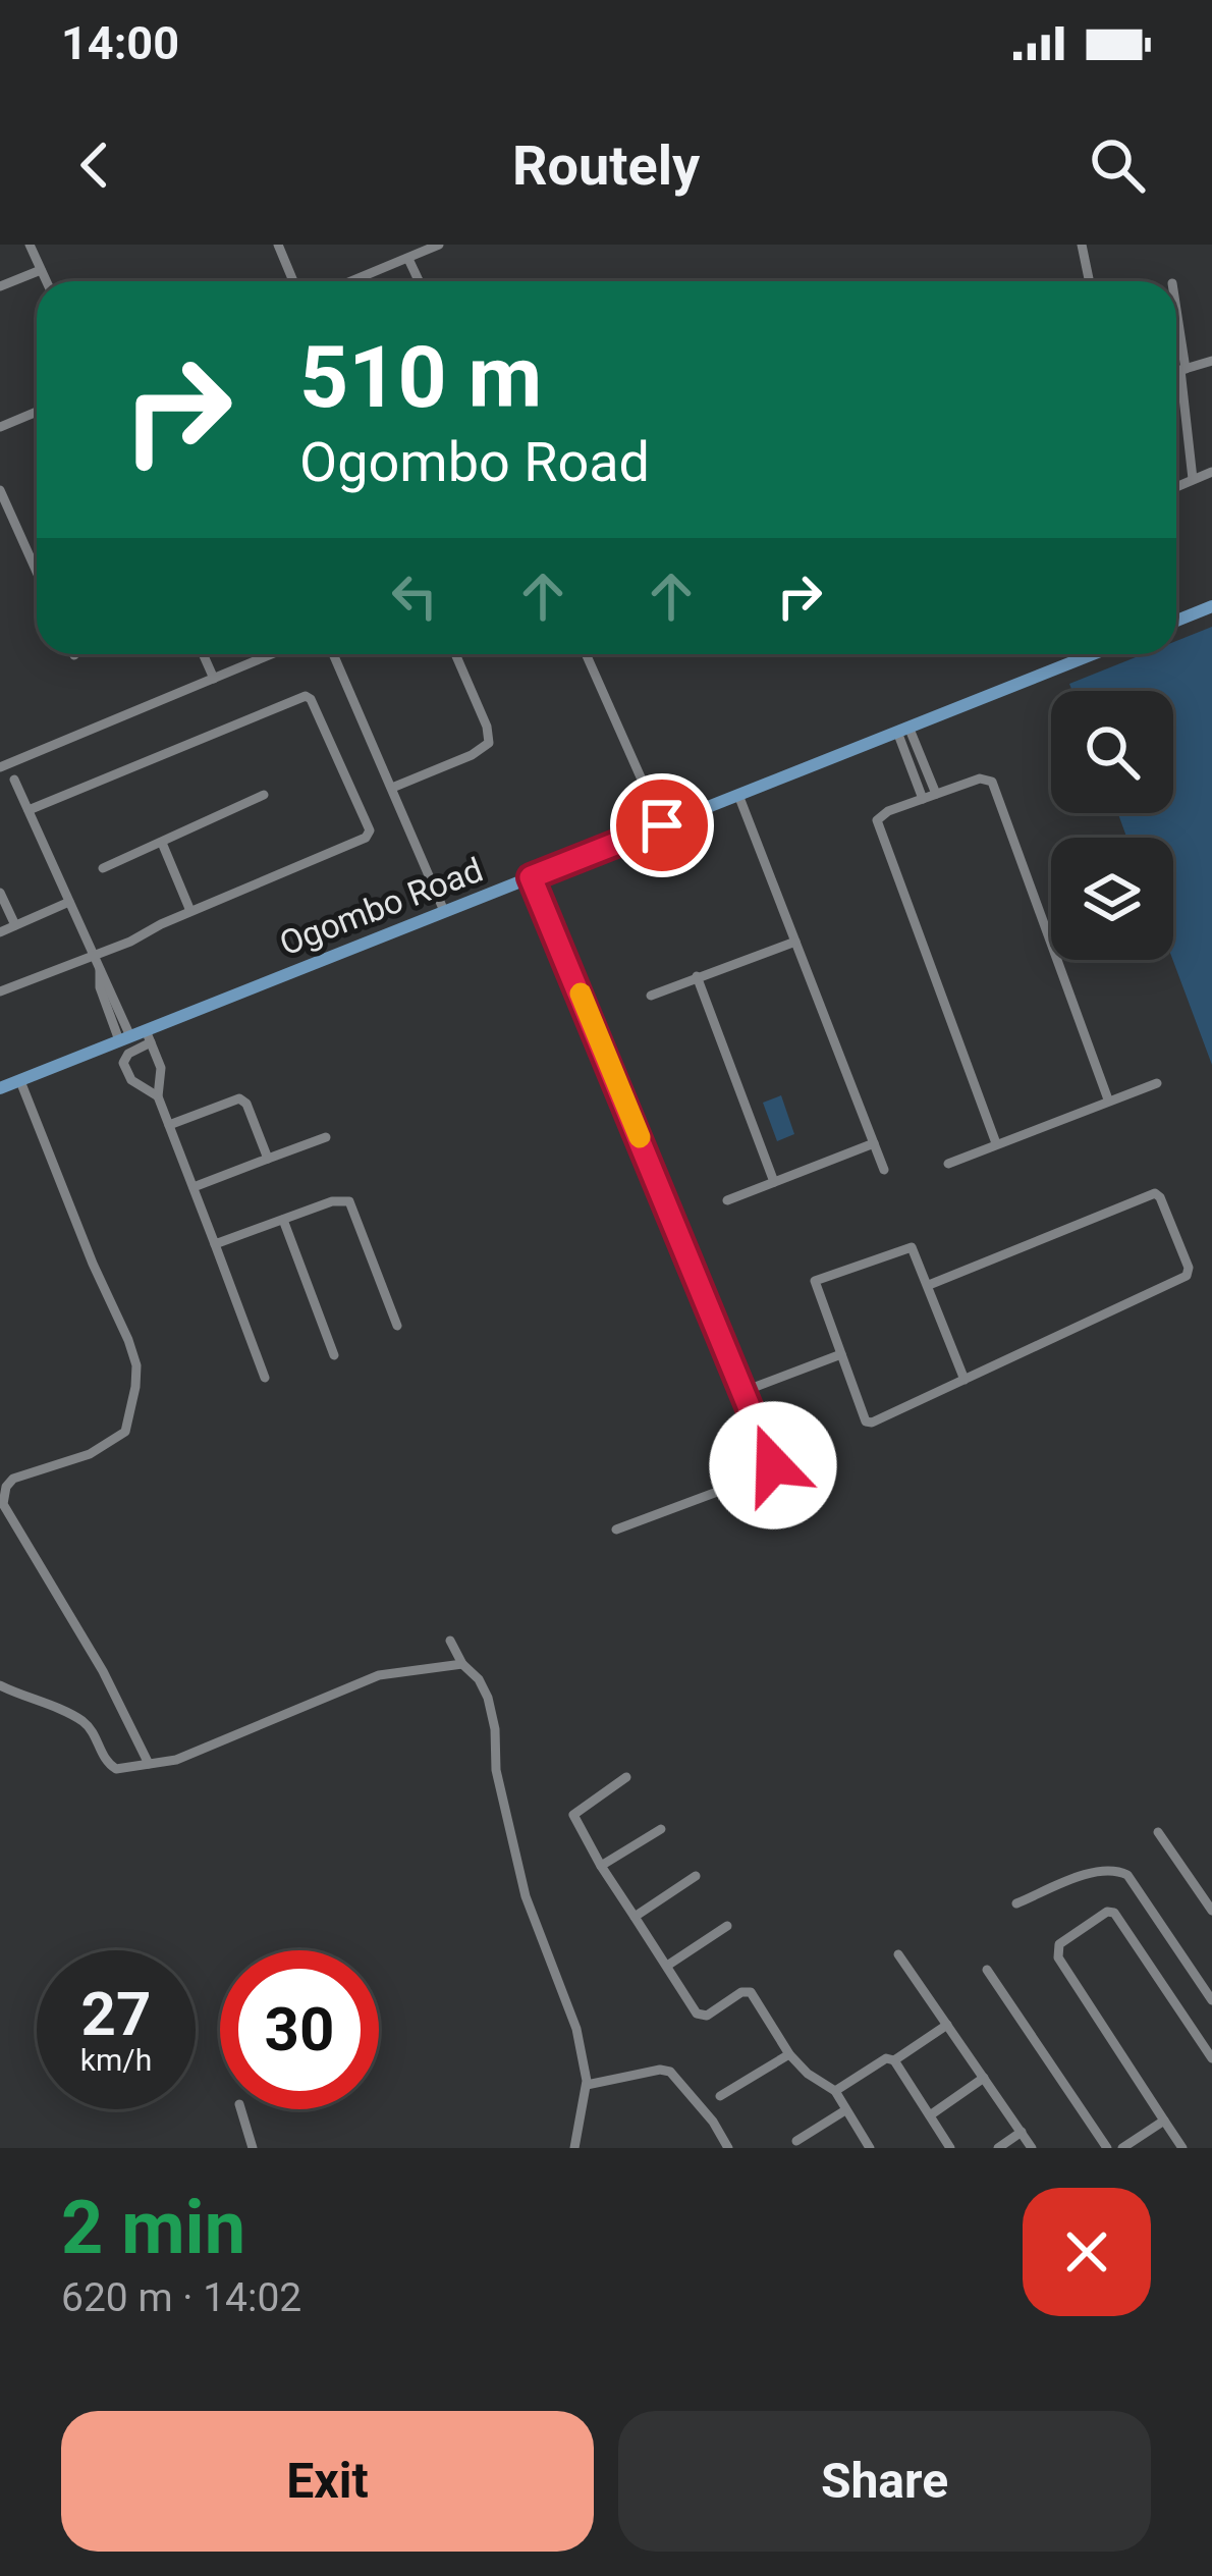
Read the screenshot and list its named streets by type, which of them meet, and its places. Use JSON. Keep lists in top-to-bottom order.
{
  "streets": {
    "main road": ["Ogombo Road"]
  },
  "page": {
    "status": "14:00",
    "header": "Routely",
    "turn": ["510 m", "Ogombo Road"],
    "speed": "27 km/h",
    "limit": "30",
    "heading": ["2 min", "620 m · 14:02"],
    "buttons": ["Exit", "Share"]
  }
}
